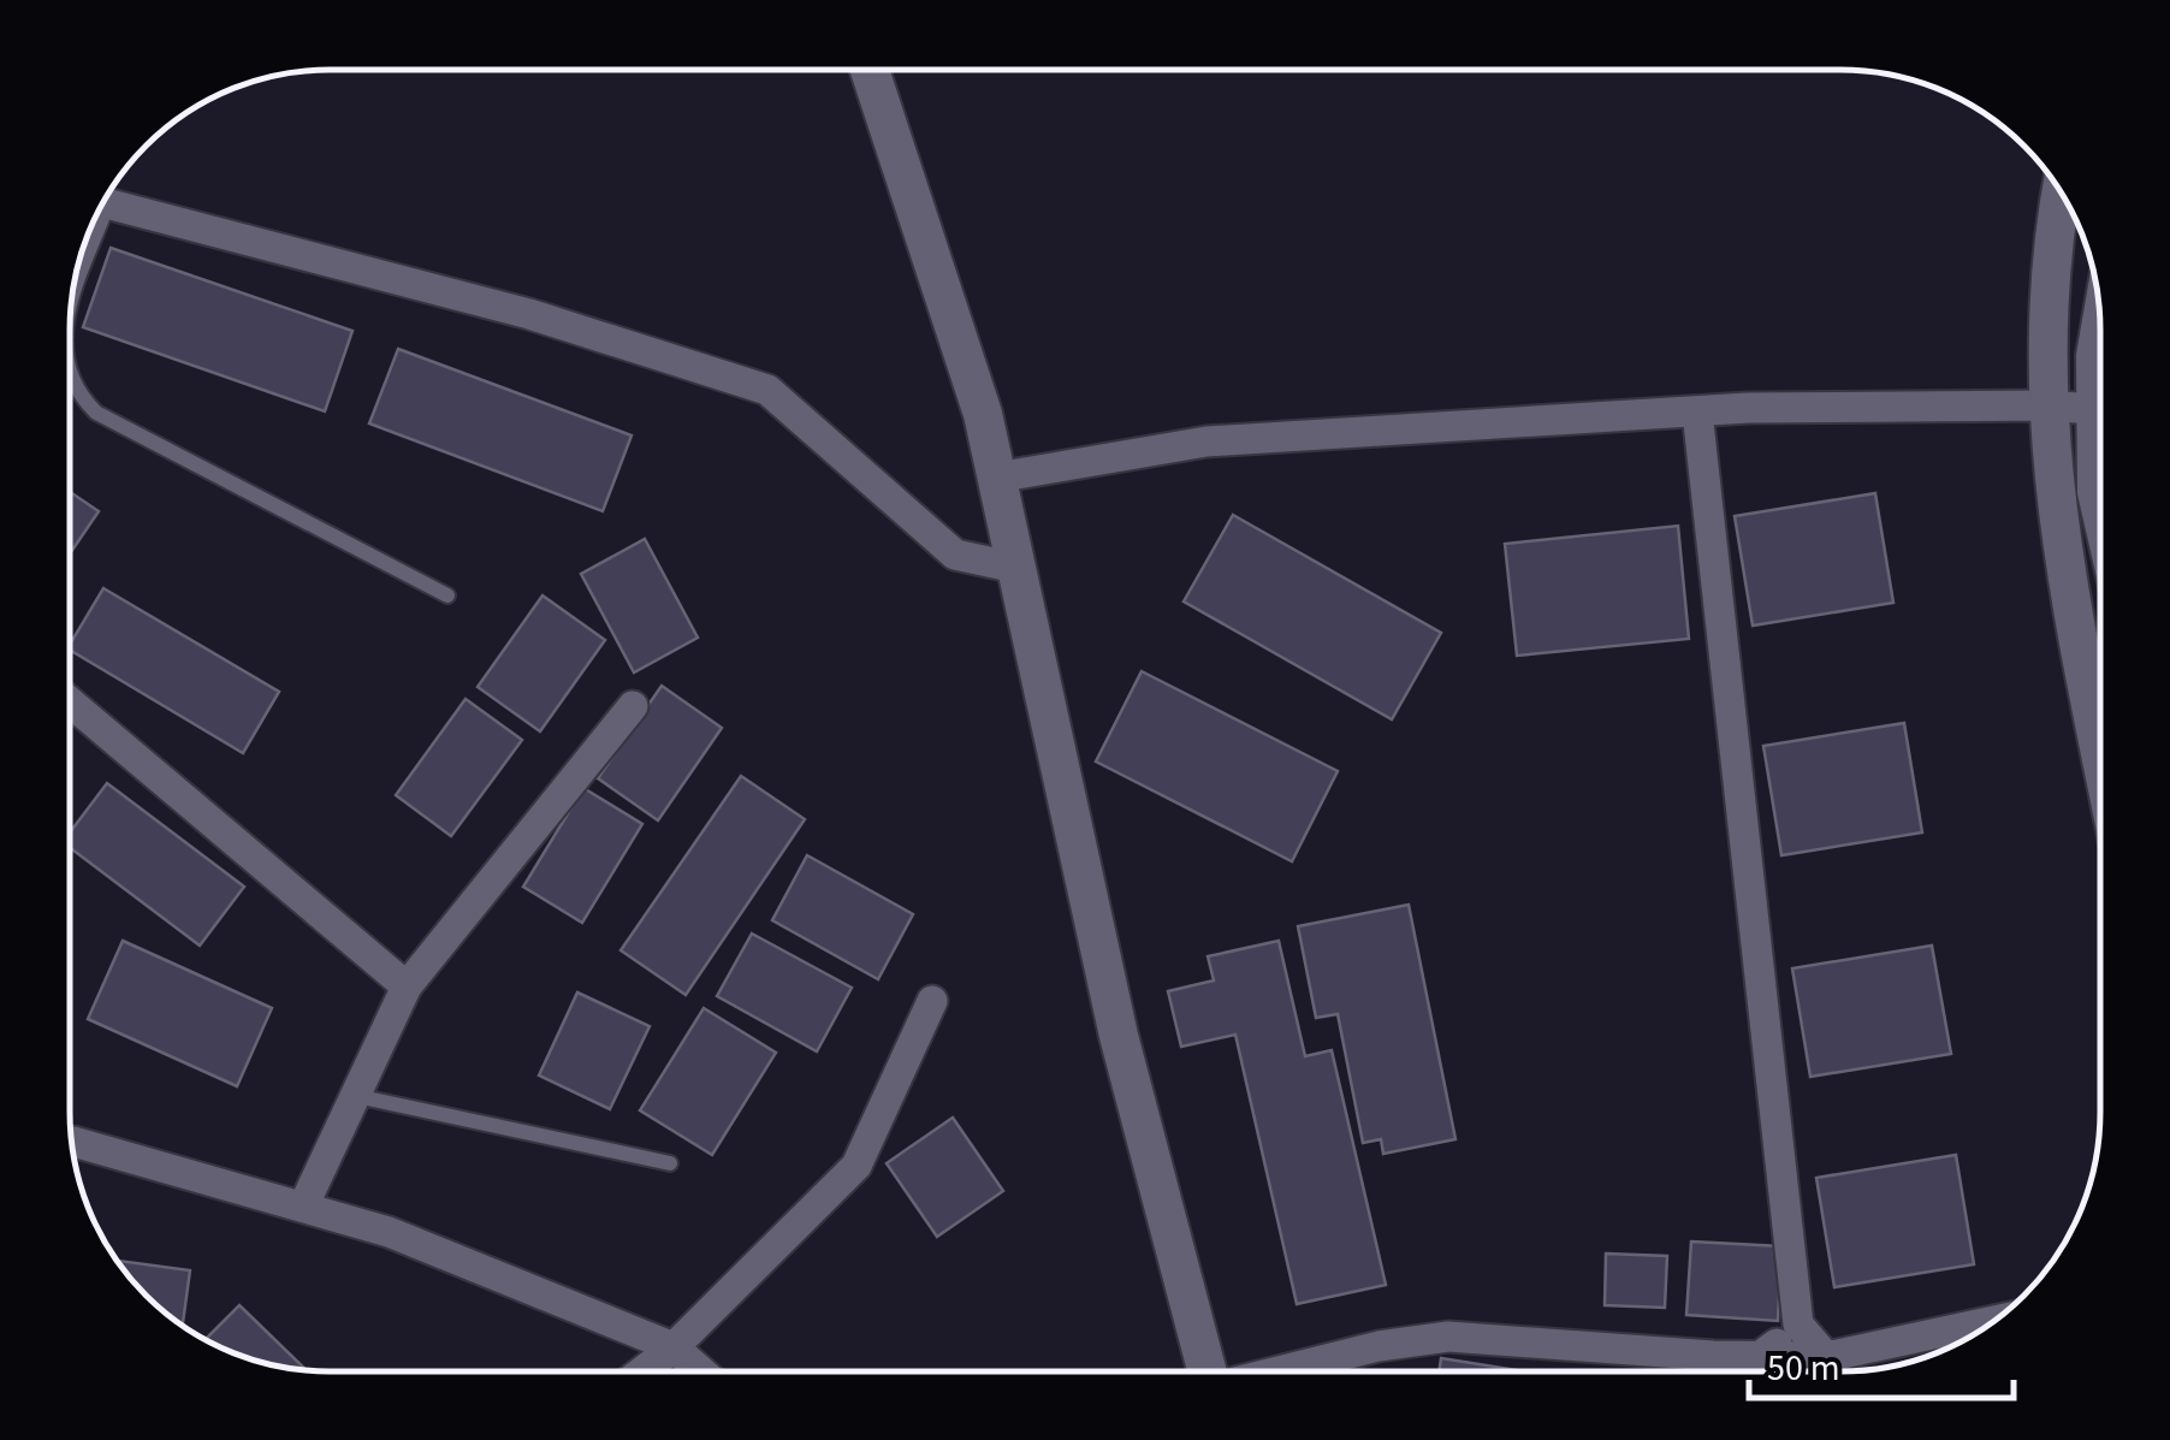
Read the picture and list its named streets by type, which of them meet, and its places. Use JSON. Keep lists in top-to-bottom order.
{
  "scale_bar": "50 m"
}
